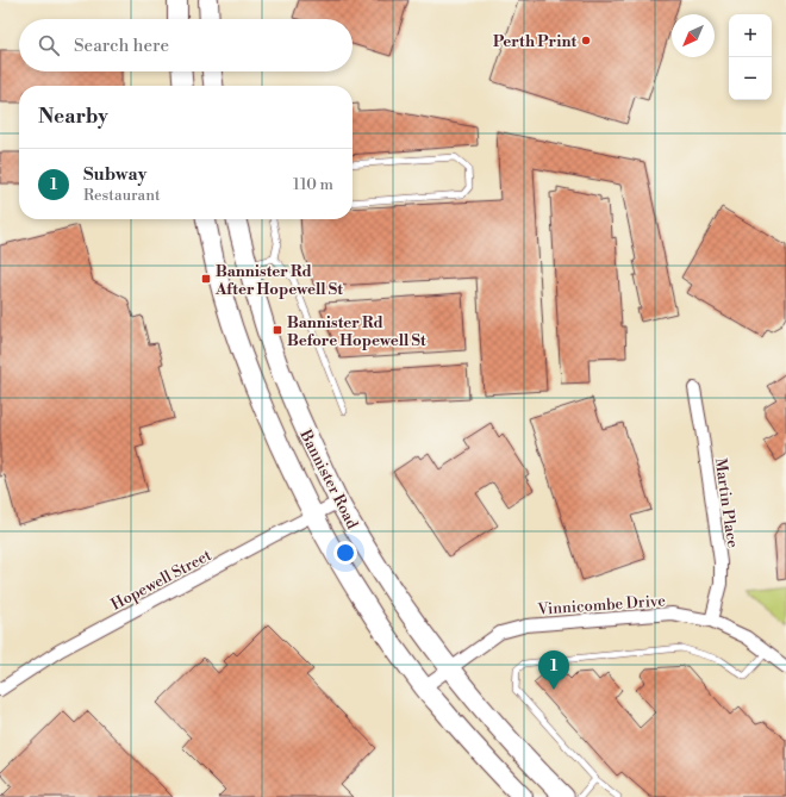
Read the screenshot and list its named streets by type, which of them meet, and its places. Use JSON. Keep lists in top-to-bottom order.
{
  "streets": {
    "main road": ["Bannister Road"],
    "street": ["Martin Place", "Hopewell Street", "Vinnicombe Drive"]
  },
  "crossings": [
    ["Bannister Road", "Hopewell Street"],
    ["Bannister Road", "Vinnicombe Drive"],
    ["Martin Place", "Vinnicombe Drive"]
  ],
  "places": {
    "other": ["Perth Print"],
    "transit": ["Bannister Rd After Hopewell St", "Bannister Rd Before Hopewell St"]
  },
  "north": "bottom left",
  "page": {
    "map_buttons": ["+", "−"],
    "search": "Search here",
    "heading": "Nearby",
    "list": [
      {
        "mark": "1",
        "name": "Subway",
        "note": "Restaurant",
        "value": "110 m"
      }
    ],
    "pins": "1"
  }
}
